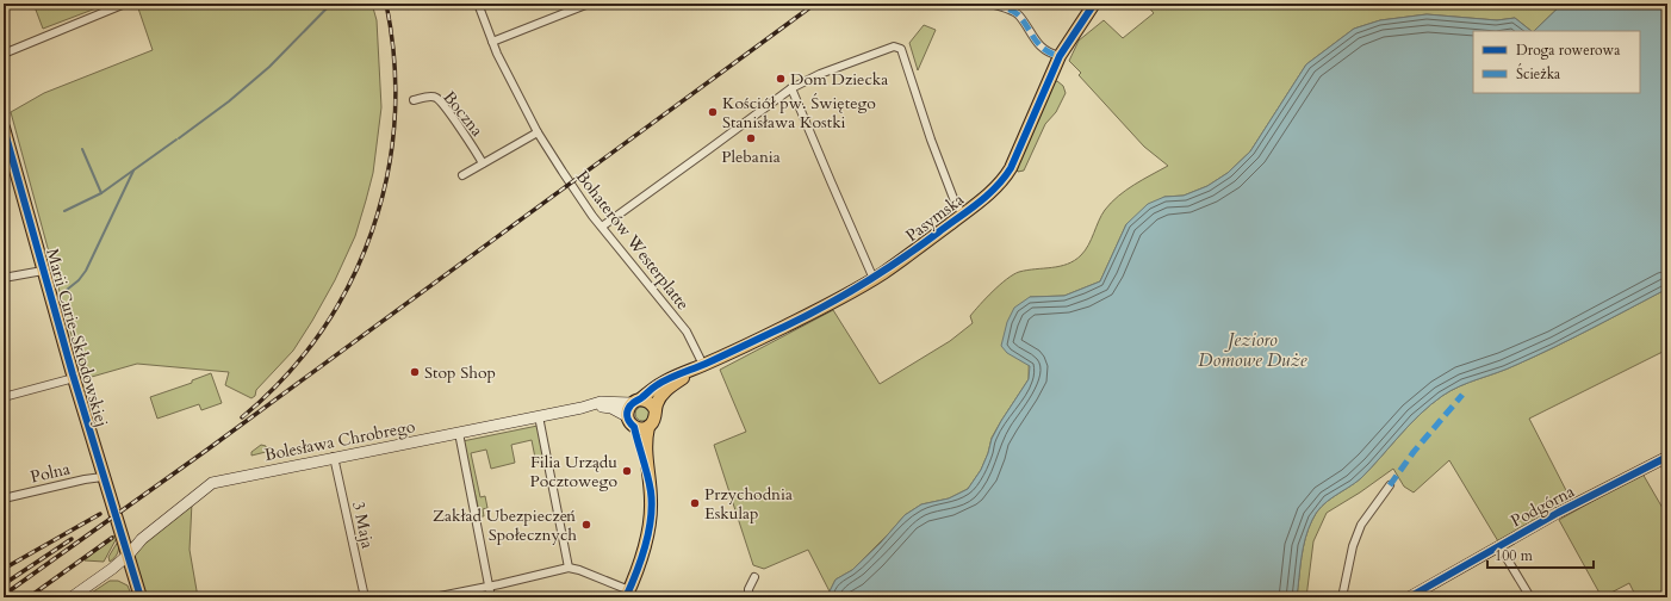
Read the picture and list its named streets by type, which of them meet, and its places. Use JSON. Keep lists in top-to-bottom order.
{
  "streets": {
    "main road": ["Pasymska", "Marii Curie-Skłodowskiej"],
    "street": [
      "Boczna",
      "Bohaterów Westerplatte",
      "Bolesława Chrobrego",
      "Polna",
      "Podgórna",
      "3 Maja"
    ]
  },
  "crossings": [
    ["Pasymska", "Bohaterów Westerplatte"],
    ["Pasymska", "Bolesława Chrobrego"],
    ["Marii Curie-Skłodowskiej", "Bolesława Chrobrego"],
    ["Marii Curie-Skłodowskiej", "Polna"],
    ["Bolesława Chrobrego", "3 Maja"]
  ],
  "water": ["Jezioro Domowe Duże"],
  "places": [
    "Dom Dziecka",
    "Kościół pw. Świętego Stanisława Kostki",
    "Plebania",
    "Stop Shop",
    "Filia Urządu Pocztowego",
    "Przychodnia Eskulap",
    "Zakład Ubezpieczeń Społecznych"
  ],
  "legend": ["Droga rowerowa", "Ścieżka"],
  "scale_bar": "100 m"
}
